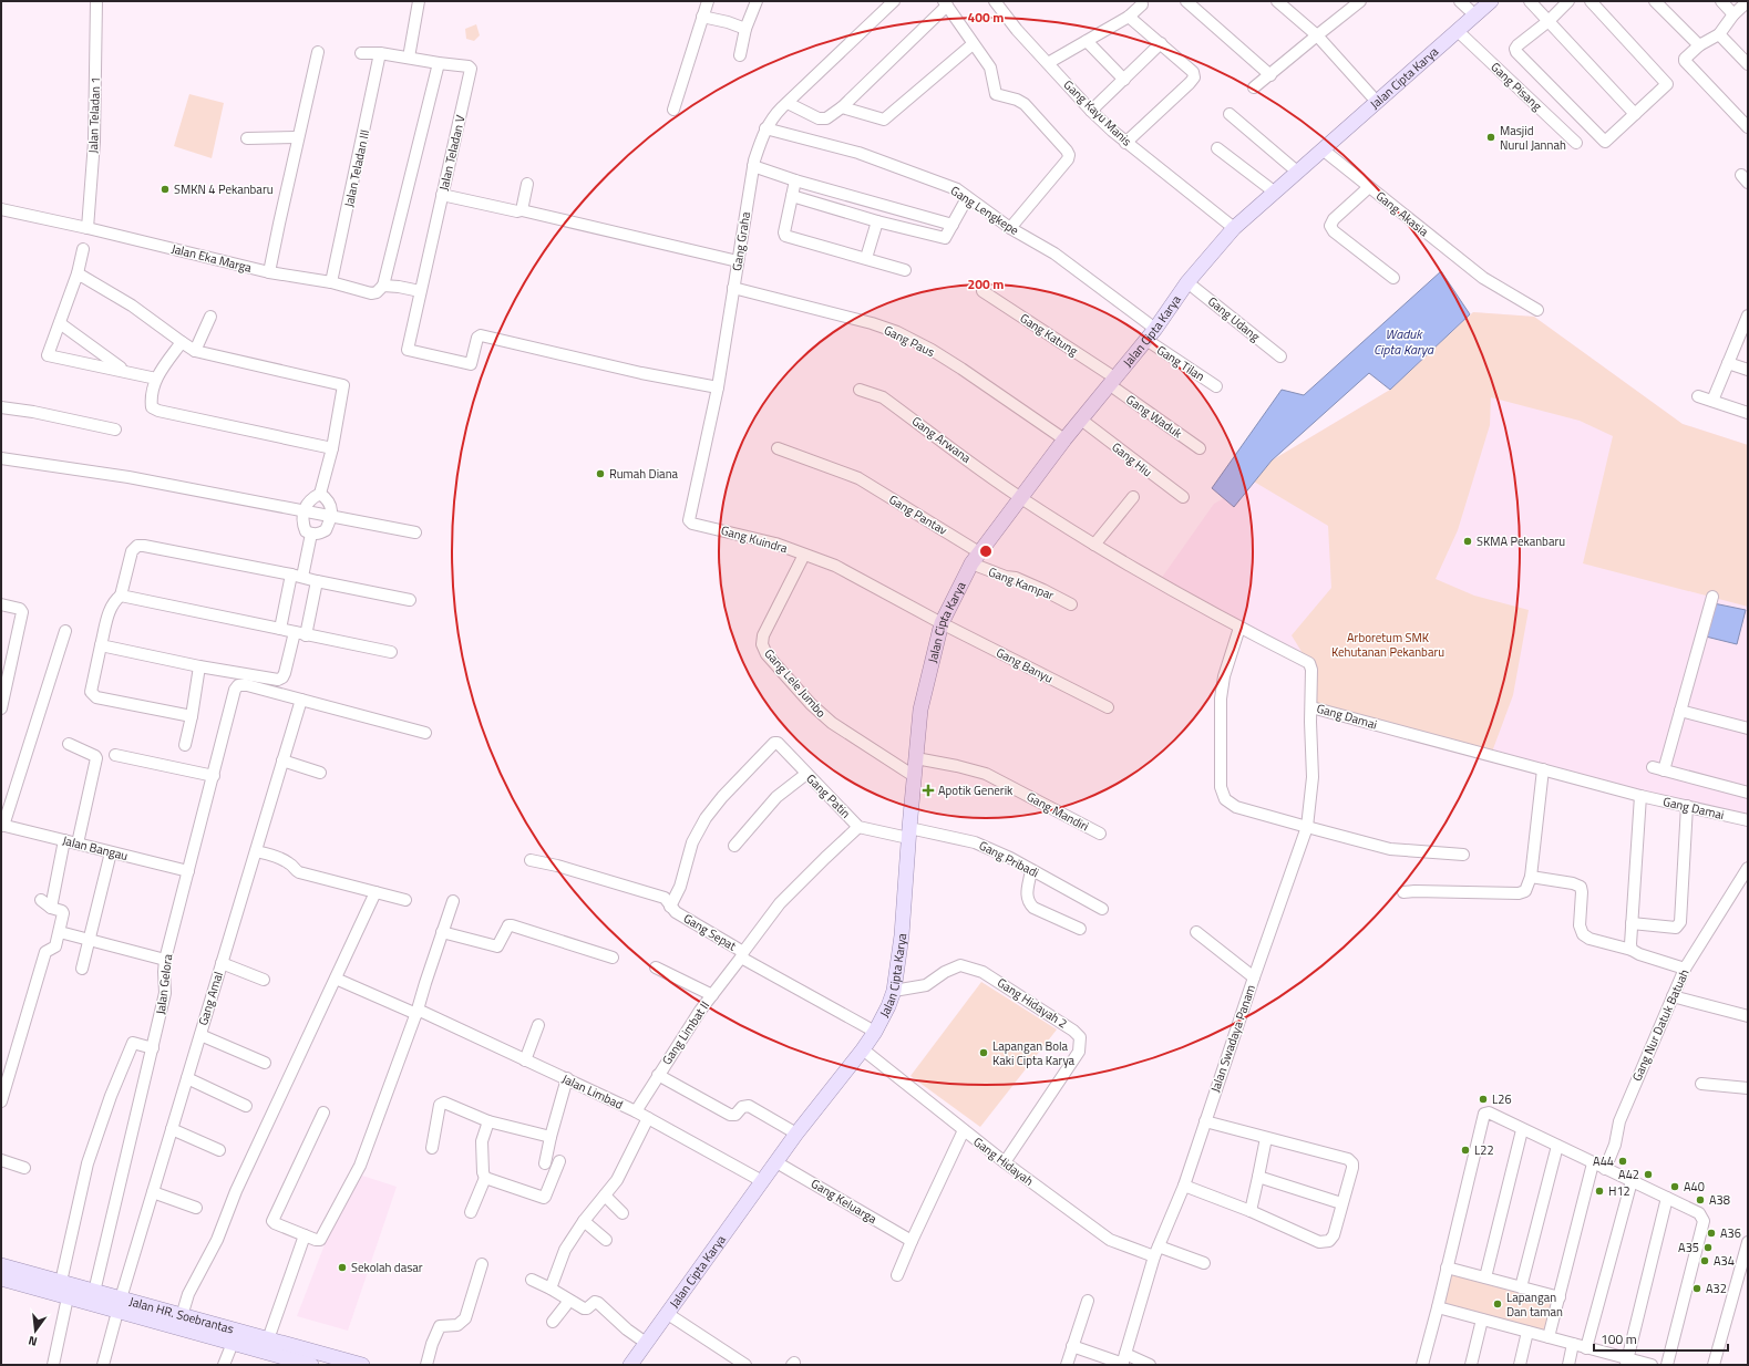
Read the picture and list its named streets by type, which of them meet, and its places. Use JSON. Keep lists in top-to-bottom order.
{
  "streets": {
    "main road": ["Jalan Cipta Karya", "Jalan HR. Soebrantas"],
    "street": [
      "Gang Pisang",
      "Gang Kayu Manis",
      "Jalan Teladan 1",
      "Jalan Teladan V",
      "Jalan Teladan III",
      "Gang Lengkepe",
      "Gang Akasia",
      "Gang Graha",
      "Jalan Eka Marga",
      "Gang Udang",
      "Gang Katung",
      "Gang Paus",
      "Gang Tilan",
      "Gang Waduk",
      "Gang Arwana",
      "Gang Hiu",
      "Gang Pantav",
      "Gang Kuindra",
      "Gang Kampar",
      "Gang Banyu",
      "Gang Lele Jumbo",
      "Gang Damai",
      "Gang Patin",
      "Gang Mandiri",
      "Jalan Bangau",
      "Gang Pribadi",
      "Gang Sepat",
      "Jalan Gelora",
      "Gang Amal",
      "Gang Hidayah 2",
      "Gang Nur Datuk Batuah",
      "Gang Limbat II",
      "Jalan Swadaya Panam",
      "Jalan Limbad",
      "Gang Hidayah",
      "Gang Keluarga"
    ]
  },
  "crossings": [
    ["Jalan Cipta Karya", "Gang Pisang"],
    ["Jalan Cipta Karya", "Gang Kayu Manis"],
    ["Jalan Cipta Karya", "Gang Lengkepe"],
    ["Jalan Cipta Karya", "Gang Akasia"],
    ["Jalan Cipta Karya", "Gang Udang"],
    ["Jalan Cipta Karya", "Gang Katung"],
    ["Jalan Cipta Karya", "Gang Paus"],
    ["Jalan Cipta Karya", "Gang Tilan"],
    ["Jalan Cipta Karya", "Gang Waduk"],
    ["Jalan Cipta Karya", "Gang Arwana"],
    ["Jalan Cipta Karya", "Gang Hiu"],
    ["Jalan Cipta Karya", "Gang Pantav"],
    ["Jalan Cipta Karya", "Gang Kuindra"],
    ["Jalan Cipta Karya", "Gang Kampar"],
    ["Jalan Cipta Karya", "Gang Banyu"],
    ["Jalan Cipta Karya", "Gang Lele Jumbo"],
    ["Jalan Cipta Karya", "Gang Damai"],
    ["Jalan Cipta Karya", "Gang Patin"],
    ["Jalan Cipta Karya", "Gang Mandiri"],
    ["Jalan Cipta Karya", "Gang Pribadi"],
    ["Jalan Cipta Karya", "Gang Sepat"],
    ["Jalan Cipta Karya", "Gang Hidayah 2"],
    ["Jalan Cipta Karya", "Jalan Limbad"],
    ["Jalan Cipta Karya", "Gang Hidayah"],
    ["Jalan Cipta Karya", "Gang Keluarga"],
    ["Jalan Teladan 1", "Jalan Eka Marga"],
    ["Jalan Teladan V", "Jalan Teladan III"],
    ["Jalan Teladan V", "Gang Graha"],
    ["Jalan Teladan V", "Jalan Eka Marga"],
    ["Jalan Teladan V", "Gang Kuindra"],
    ["Jalan Teladan III", "Jalan Eka Marga"],
    ["Gang Lengkepe", "Gang Graha"],
    ["Gang Lengkepe", "Gang Tilan"],
    ["Gang Graha", "Gang Paus"],
    ["Gang Graha", "Gang Kuindra"],
    ["Gang Katung", "Gang Waduk"],
    ["Gang Arwana", "Gang Damai"],
    ["Gang Pantav", "Gang Kampar"],
    ["Gang Kuindra", "Gang Banyu"],
    ["Gang Kuindra", "Gang Lele Jumbo"],
    ["Gang Damai", "Jalan Swadaya Panam"],
    ["Gang Patin", "Gang Pribadi"],
    ["Gang Patin", "Gang Sepat"],
    ["Gang Patin", "Gang Limbat II"],
    ["Jalan Bangau", "Jalan Gelora"],
    ["Gang Sepat", "Gang Limbat II"],
    ["Jalan Gelora", "Gang Amal"],
    ["Jalan Gelora", "Jalan HR. Soebrantas"],
    ["Gang Amal", "Jalan HR. Soebrantas"],
    ["Gang Hidayah 2", "Gang Hidayah"],
    ["Gang Limbat II", "Jalan Limbad"],
    ["Jalan Swadaya Panam", "Gang Hidayah"]
  ],
  "water": ["Waduk Cipta Karya"],
  "parks": ["Arboretum SMK Kehutanan Pekanbaru"],
  "places": {
    "other": [
      "Masjid Nurul Jannah",
      "SMKN 4 Pekanbaru",
      "Rumah Diana",
      "SKMA Pekanbaru",
      "Lapangan Bola Kaki Cipta Karya",
      "L26",
      "L22",
      "A44",
      "A42",
      "A40",
      "H12",
      "A38",
      "A36",
      "A35",
      "A34",
      "Sekolah dasar",
      "A32",
      "Lapangan Dan taman"
    ],
    "health": ["Apotik Generik"]
  },
  "scale_bar": "100 m",
  "north": "bottom",
  "rings": ["400 m", "200 m"]
}
